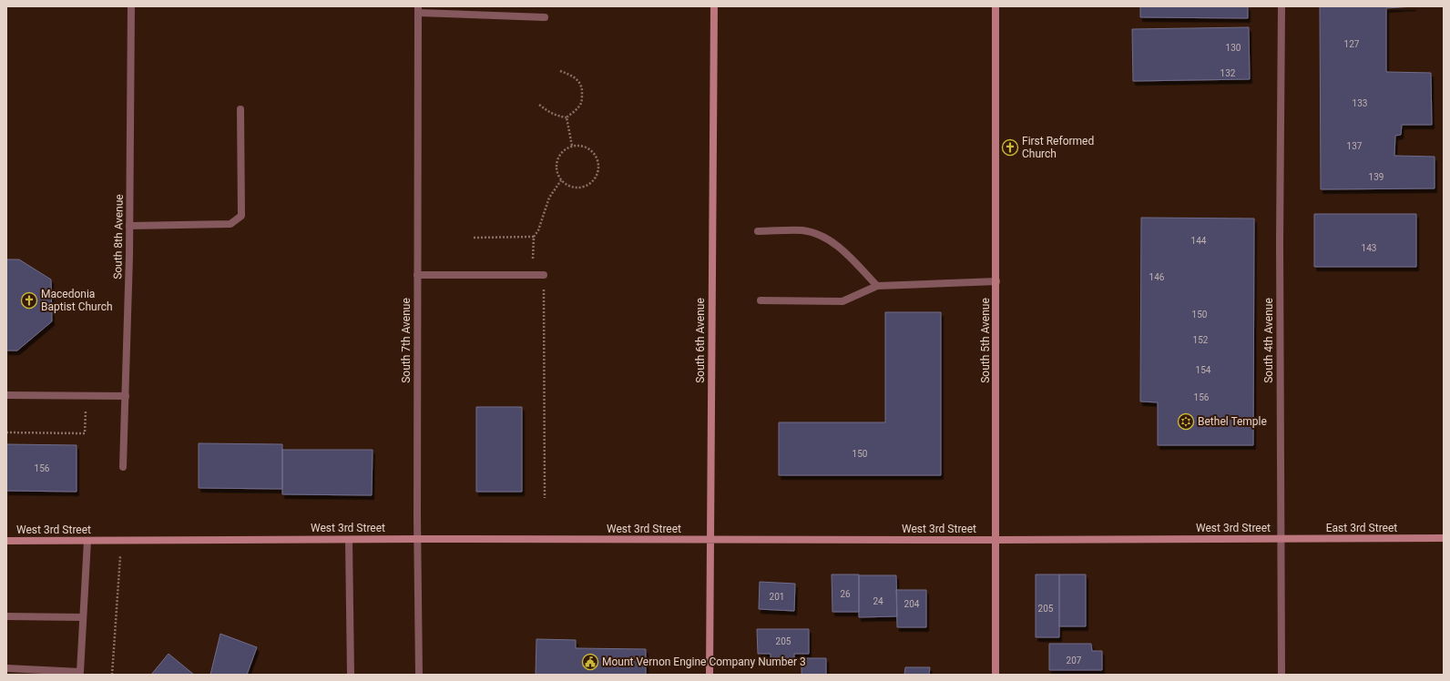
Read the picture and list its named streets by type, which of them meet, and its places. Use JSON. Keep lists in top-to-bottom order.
{
  "streets": {
    "street": [
      "South 8th Avenue",
      "South 7th Avenue",
      "South 6th Avenue",
      "South 5th Avenue",
      "South 4th Avenue",
      "West 3rd Street",
      "East 3rd Street"
    ]
  },
  "crossings": [
    ["South 7th Avenue", "West 3rd Street"],
    ["South 6th Avenue", "West 3rd Street"],
    ["South 5th Avenue", "West 3rd Street"],
    ["South 4th Avenue", "West 3rd Street"],
    ["South 4th Avenue", "East 3rd Street"],
    ["West 3rd Street", "East 3rd Street"]
  ],
  "places": {
    "church": ["First Reformed Church", "Macedonia Baptist Church"],
    "synagogue": ["Bethel Temple"],
    "public building": ["Mount Vernon Engine Company Number 3"]
  },
  "house_numbers": [
    "127",
    "130",
    "132",
    "133",
    "137",
    "139",
    "144",
    "143",
    "146",
    "150",
    "152",
    "154",
    "156",
    "150",
    "156",
    "26",
    "201",
    "24",
    "204",
    "205",
    "205",
    "207"
  ]
}
